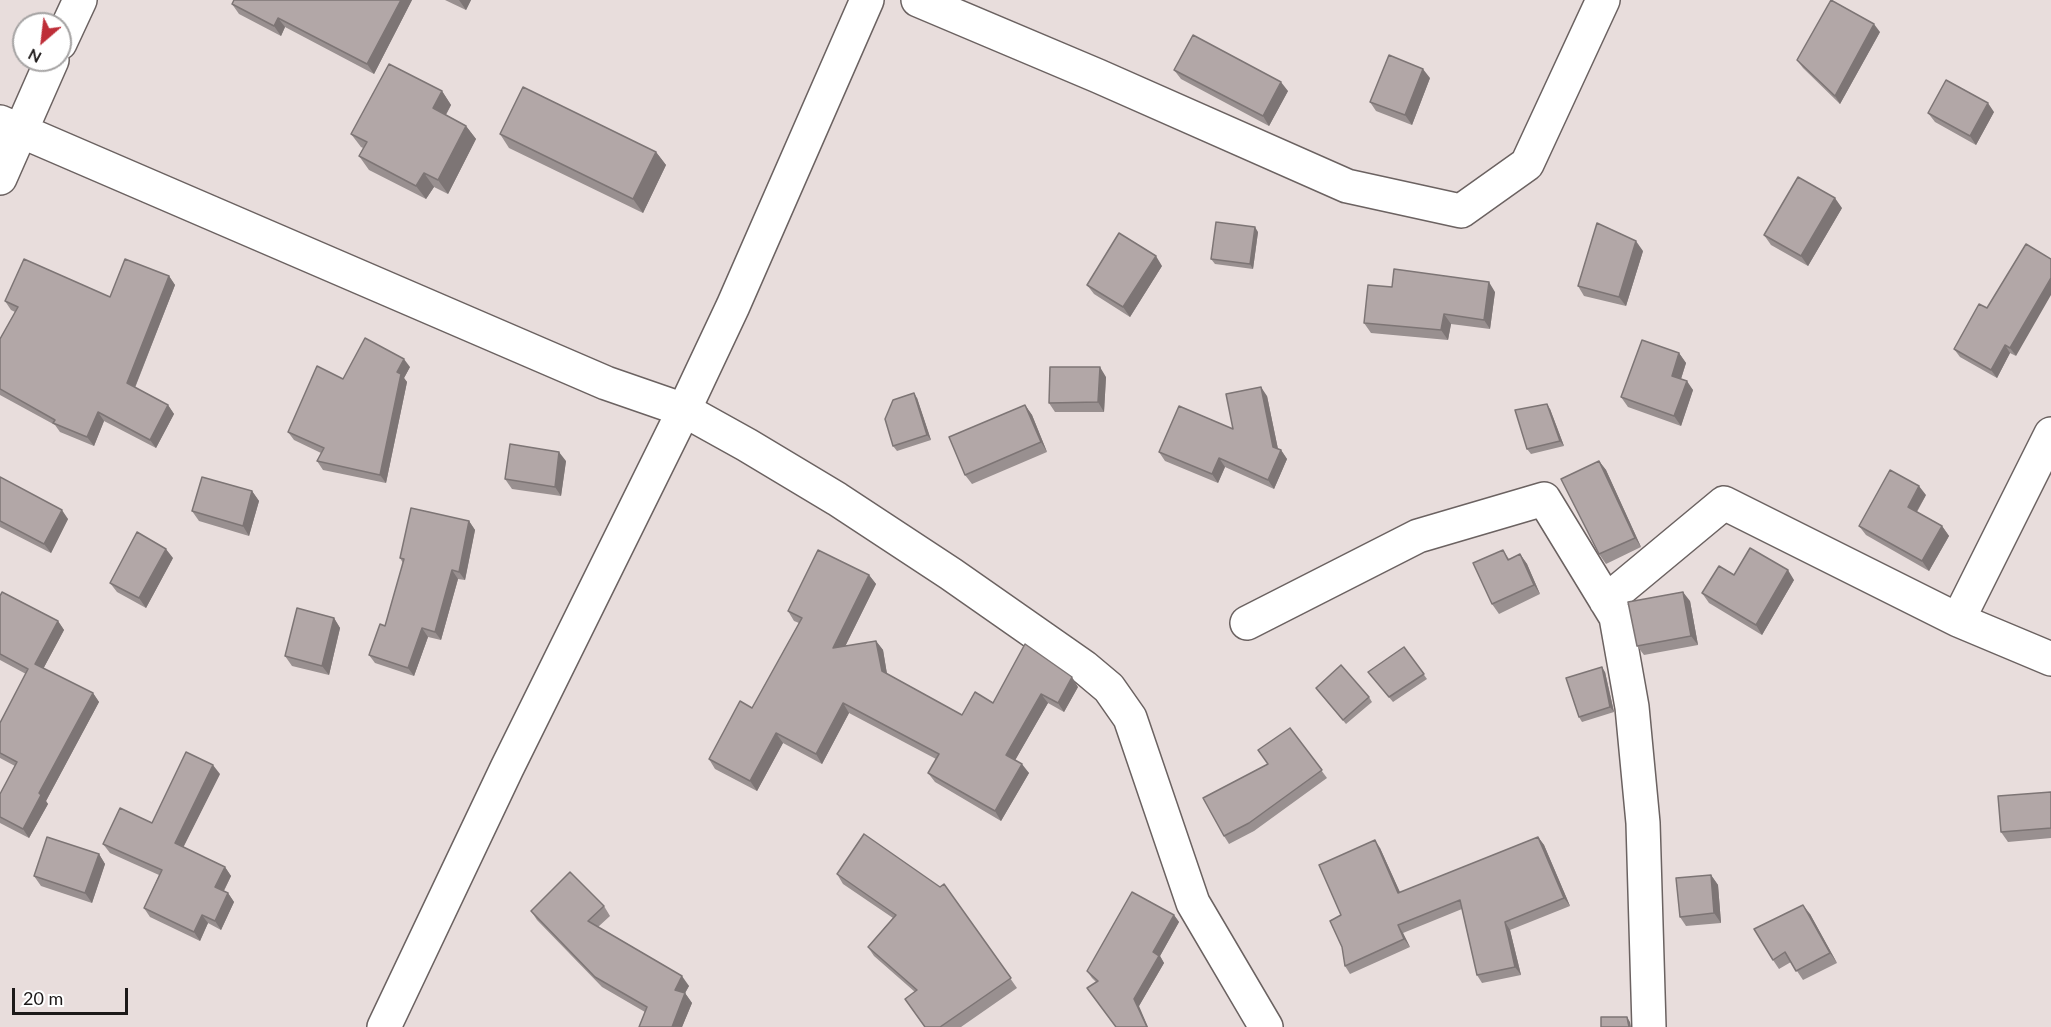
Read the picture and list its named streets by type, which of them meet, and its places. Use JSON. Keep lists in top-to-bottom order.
{
  "scale_bar": "20 m",
  "north": "bottom left"
}
